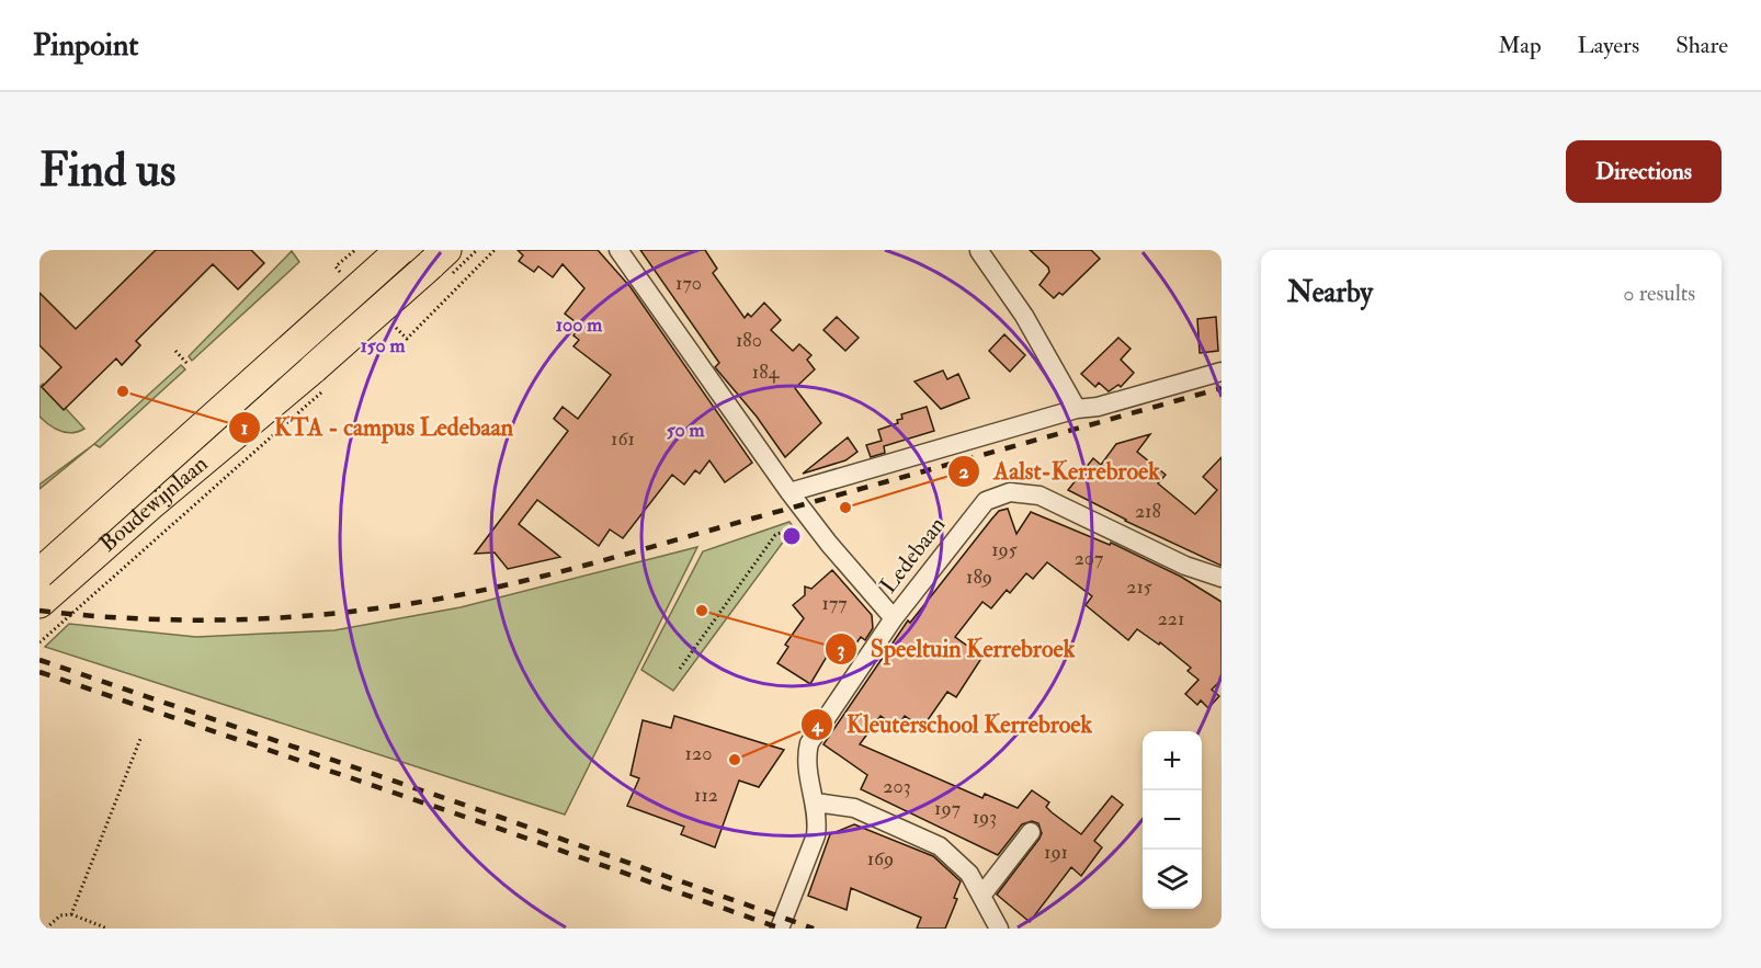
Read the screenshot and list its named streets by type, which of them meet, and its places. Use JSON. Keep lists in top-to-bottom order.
{
  "streets": {
    "main road": ["Boudewijnlaan"],
    "street": ["Ledebaan"]
  },
  "places": [
    "KTA - campus Ledebaan",
    "Aalst-Kerrebroek",
    "Speeltuin Kerrebroek",
    "Kleuterschool Kerrebroek"
  ],
  "house_numbers": [
    "170",
    "180",
    "184",
    "161",
    "218",
    "195",
    "207",
    "189",
    "215",
    "177",
    "221",
    "120",
    "203",
    "112",
    "197",
    "193",
    "191",
    "169"
  ],
  "page": {
    "header": "Pinpoint",
    "nav": ["Map", "Layers", "Share"],
    "buttons": "Directions",
    "title": "Find us",
    "heading": ["Nearby", "0 results"],
    "map_buttons": ["+", "−"]
  },
  "rings": ["100 m", "150 m", "50 m"]
}
